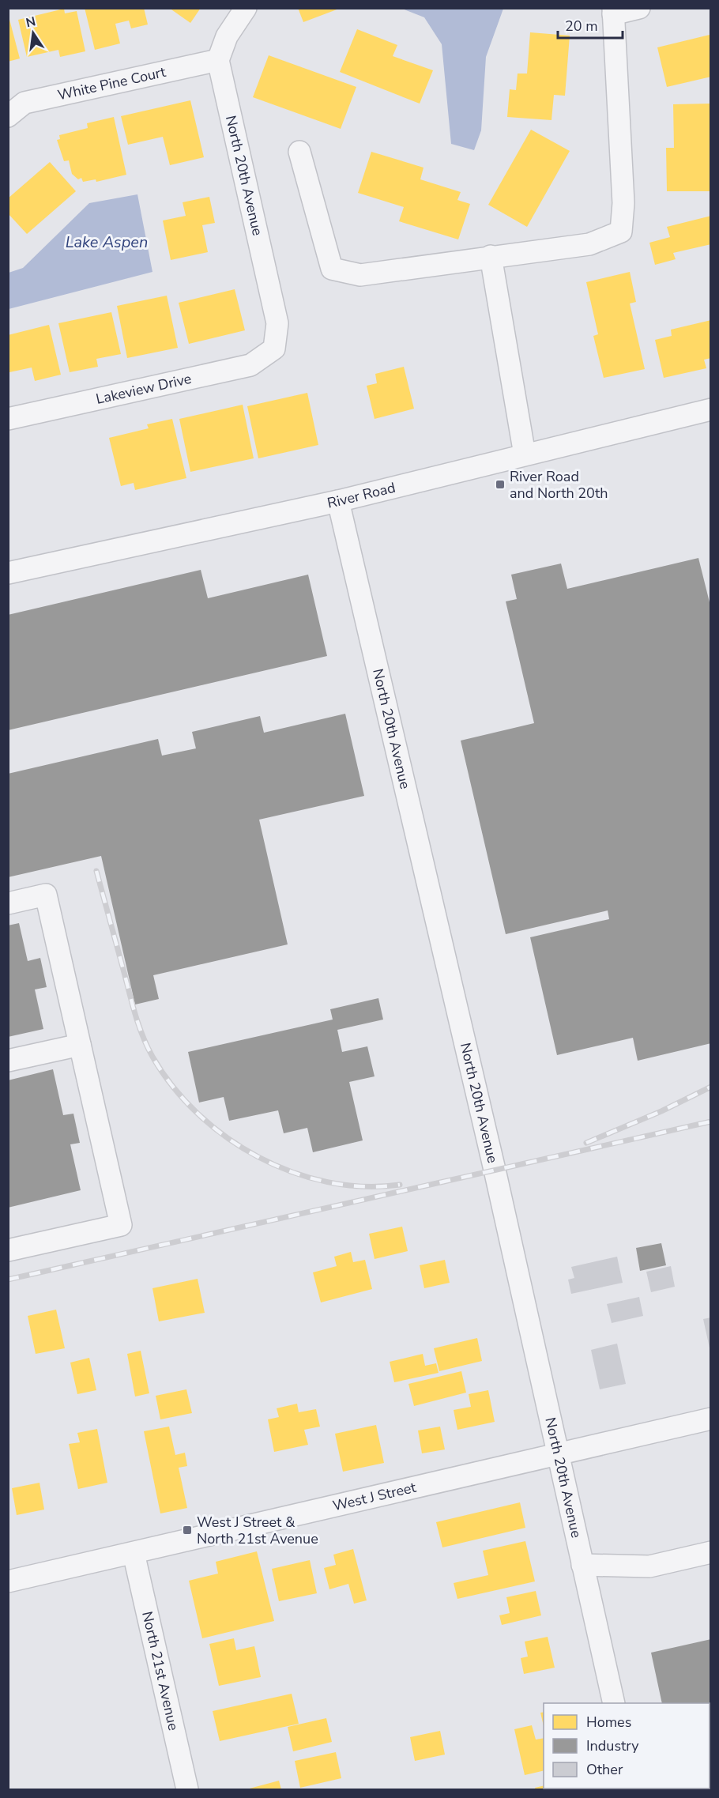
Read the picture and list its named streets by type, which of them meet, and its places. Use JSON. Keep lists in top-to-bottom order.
{
  "streets": {
    "street": [
      "White Pine Court",
      "North 20th Avenue",
      "Lakeview Drive",
      "River Road",
      "West J Street",
      "North 21st Avenue"
    ]
  },
  "crossings": [
    ["White Pine Court", "North 20th Avenue"],
    ["North 20th Avenue", "Lakeview Drive"],
    ["North 20th Avenue", "River Road"],
    ["North 20th Avenue", "West J Street"],
    ["West J Street", "North 21st Avenue"]
  ],
  "water": ["Lake Aspen"],
  "places": {
    "transit": ["River Road and North 20th", "West J Street & North 21st Avenue"]
  },
  "legend": ["Homes", "Industry", "Other"],
  "scale_bar": "20 m",
  "north": "top"
}
